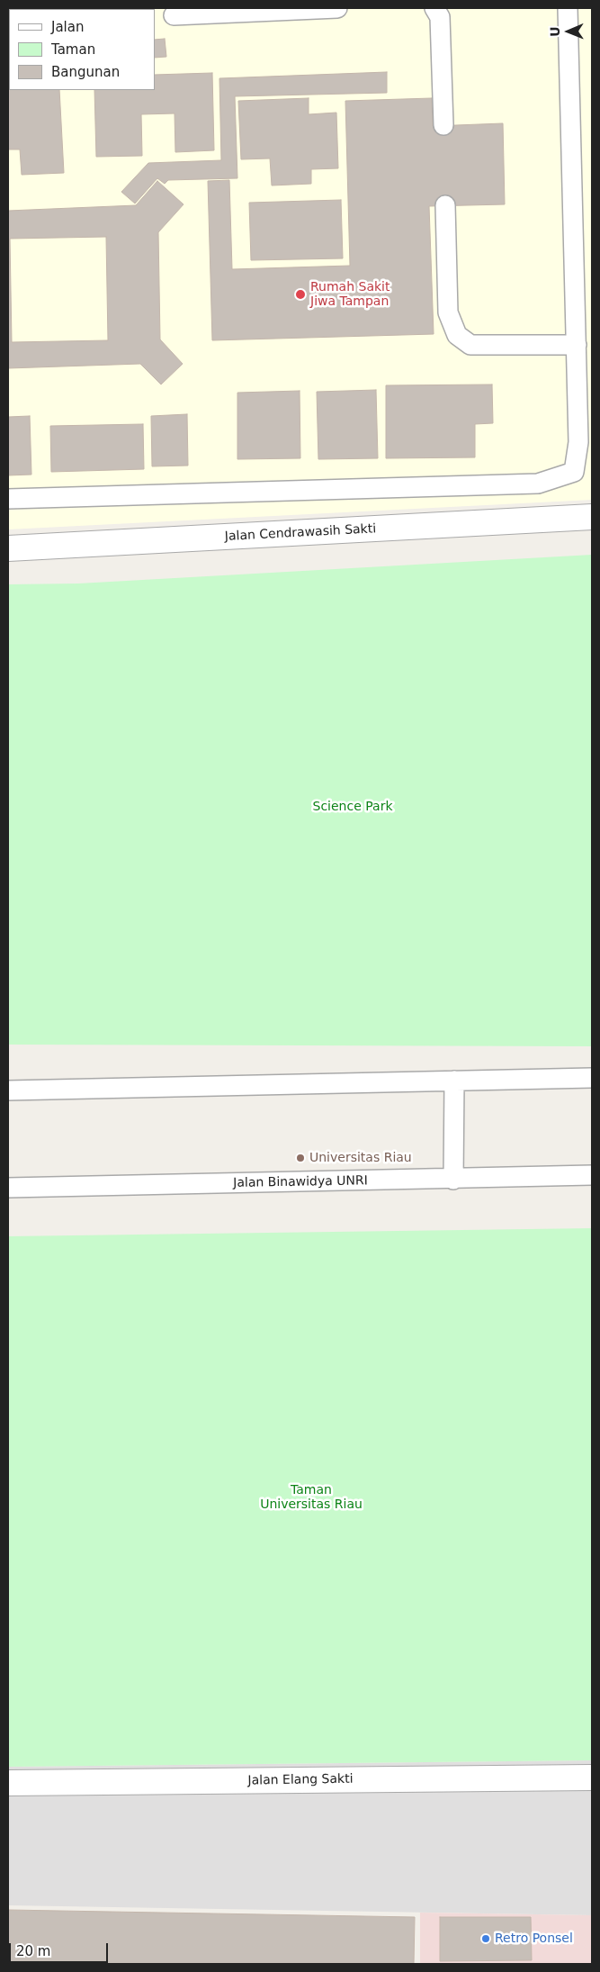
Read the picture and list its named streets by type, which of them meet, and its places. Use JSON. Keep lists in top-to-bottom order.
{
  "streets": {
    "street": ["Jalan Cendrawasih Sakti", "Jalan Elang Sakti"],
    "lane": ["Jalan Binawidya UNRI"]
  },
  "parks": ["Science Park", "Taman Universitas Riau"],
  "places": ["Rumah Sakit Jiwa Tampan", "Universitas Riau", "Retro Ponsel"],
  "legend": ["Jalan", "Taman", "Bangunan"],
  "scale_bar": "20 m",
  "north": "left"
}
